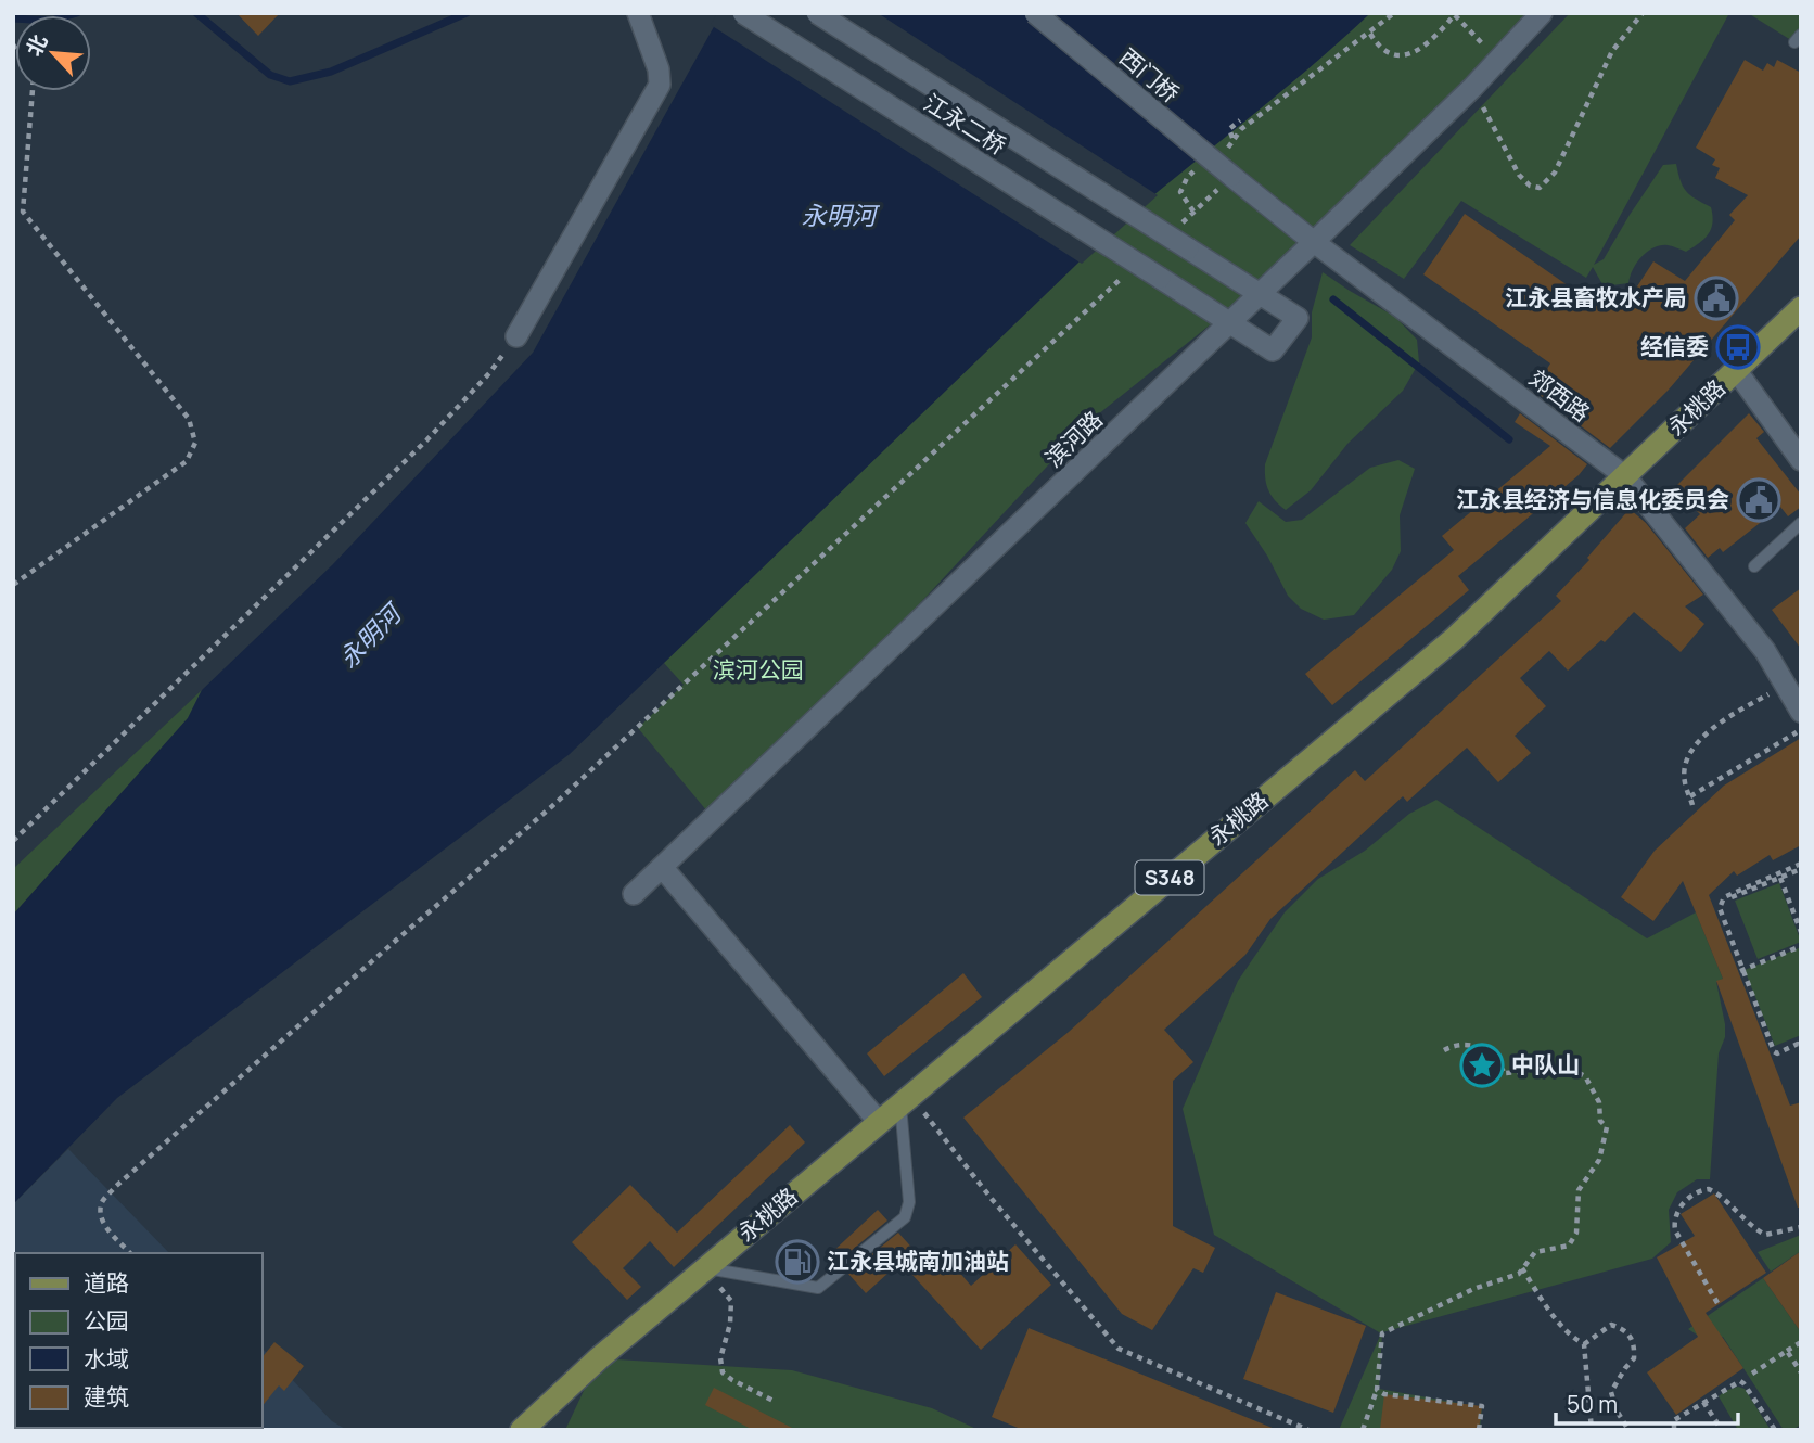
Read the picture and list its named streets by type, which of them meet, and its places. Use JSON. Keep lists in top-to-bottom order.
{
  "streets": {
    "main road": ["永桃路", "S348"],
    "street": [
      "西门桥",
      "江永二桥",
      "郊西路",
      "滨河路"
    ]
  },
  "crossings": [
    ["西门桥", "郊西路"],
    ["江永二桥", "滨河路"],
    ["郊西路", "永桃路"],
    ["郊西路", "滨河路"]
  ],
  "water": ["永明河"],
  "parks": ["滨河公园"],
  "places": {
    "public building": ["江永县畜牧水产局", "江永县经济与信息化委员会"],
    "bus stop": ["经信委"],
    "place": ["中队山"],
    "fuel station": ["江永县城南加油站"]
  },
  "legend": [
    "道路",
    "公园",
    "水域",
    "建筑"
  ],
  "scale_bar": "50 m",
  "north": "top left"
}
